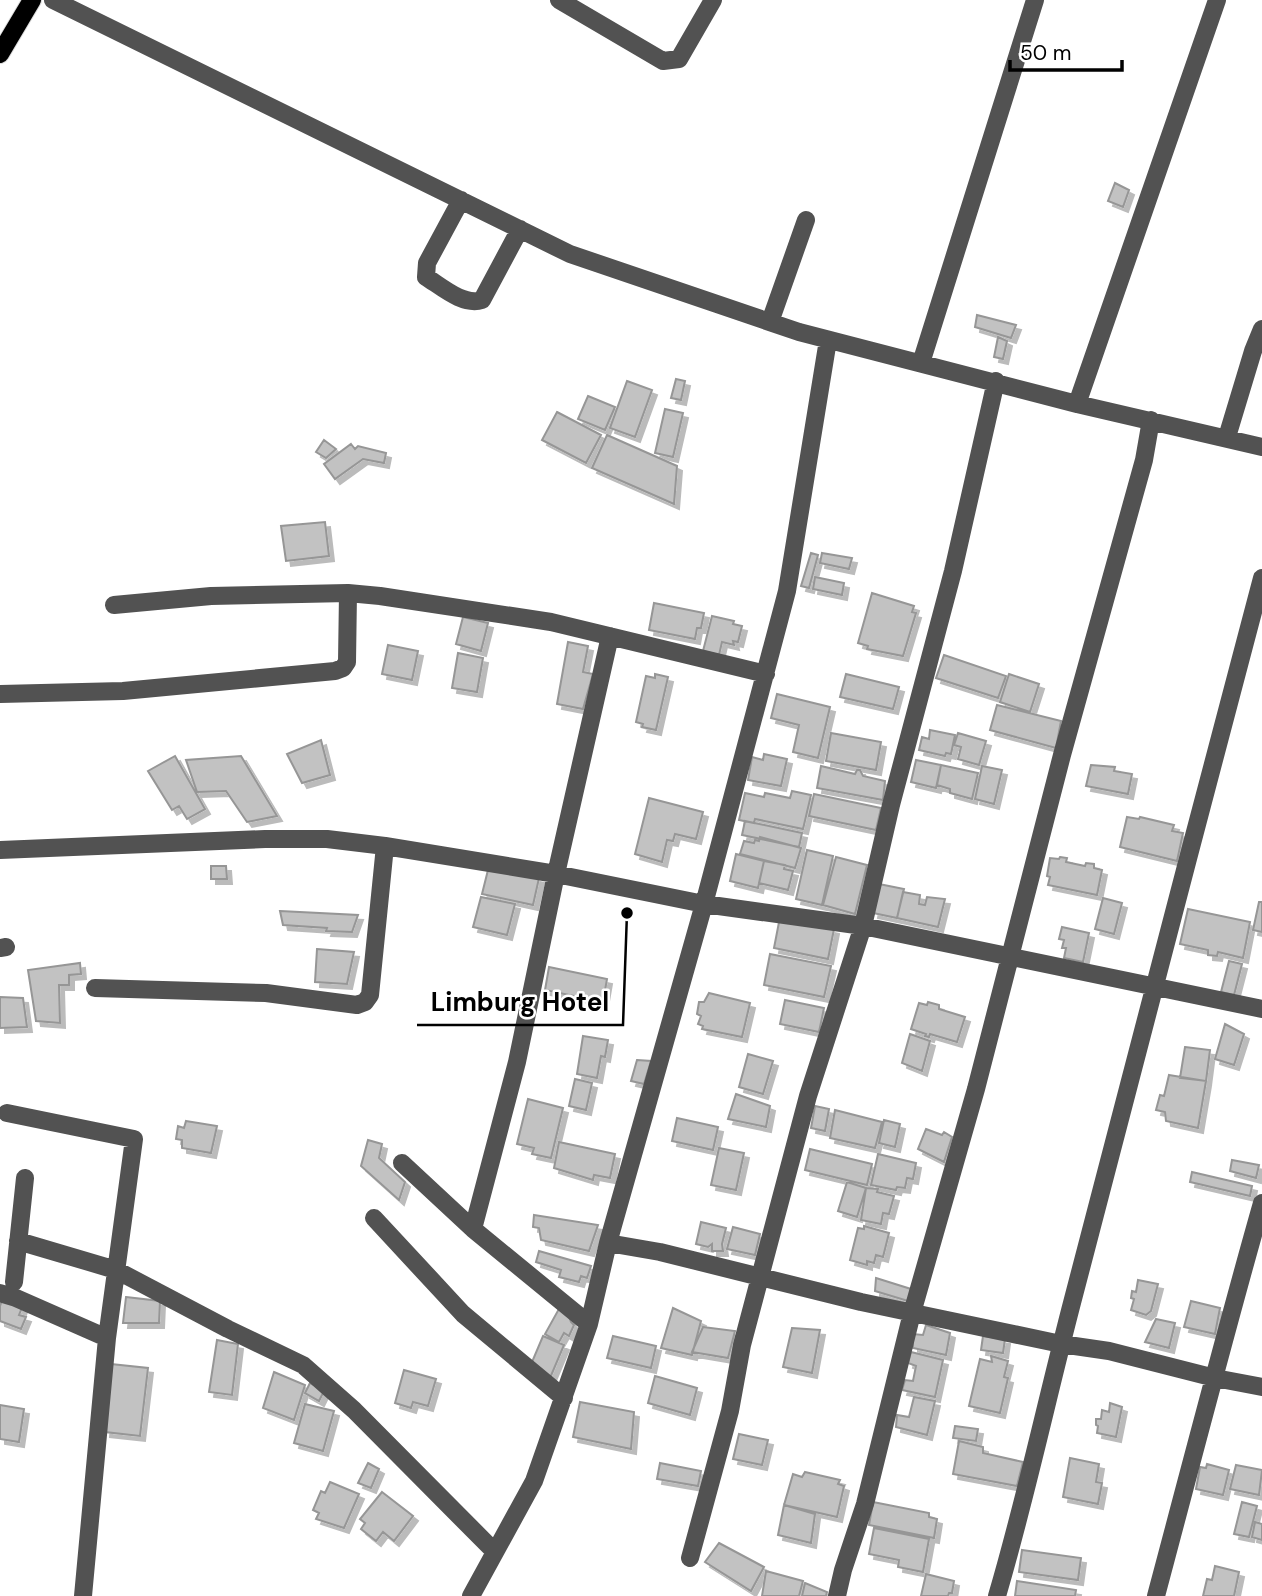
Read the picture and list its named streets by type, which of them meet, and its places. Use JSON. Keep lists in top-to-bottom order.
{
  "places": ["Limburg Hotel"],
  "scale_bar": "50 m"
}
